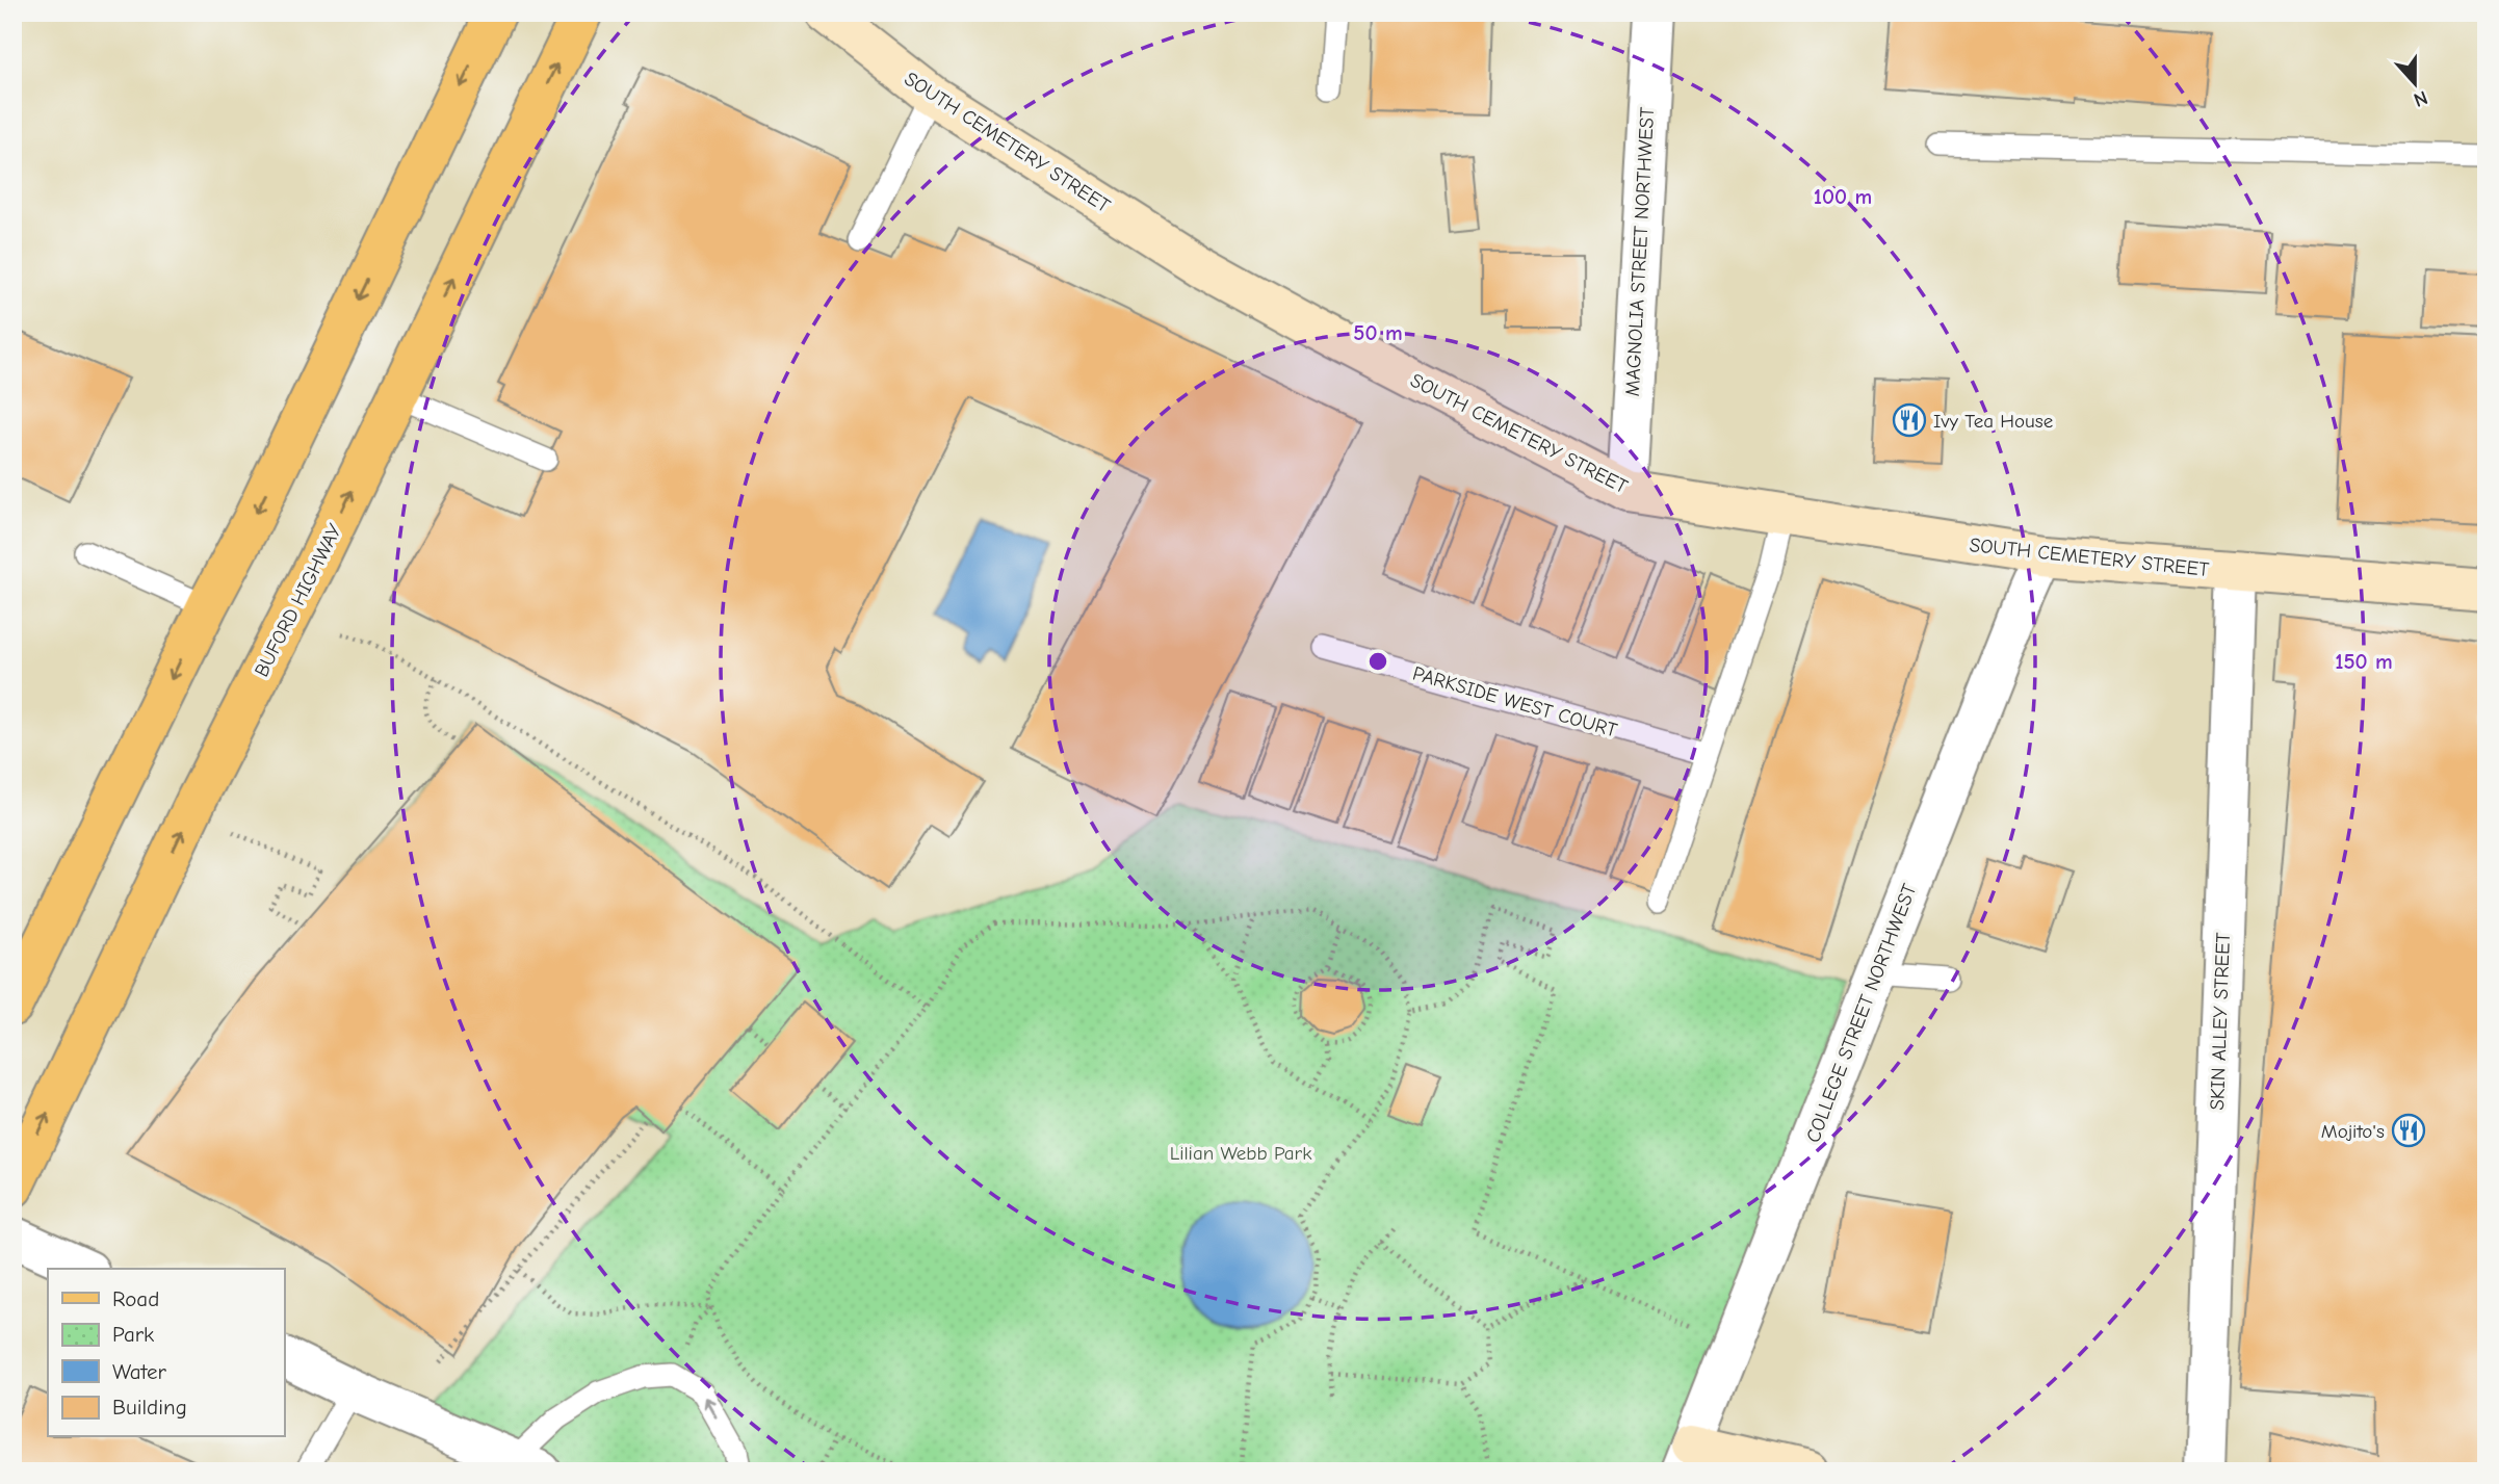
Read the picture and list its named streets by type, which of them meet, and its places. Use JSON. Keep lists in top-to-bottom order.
{
  "streets": {
    "main road": ["BUFORD HIGHWAY"],
    "street": [
      "SOUTH CEMETERY STREET",
      "MAGNOLIA STREET NORTHWEST",
      "COLLEGE STREET NORTHWEST",
      "SKIN ALLEY STREET"
    ],
    "lane": ["PARKSIDE WEST COURT"]
  },
  "crossings": [
    ["SOUTH CEMETERY STREET", "MAGNOLIA STREET NORTHWEST"],
    ["SOUTH CEMETERY STREET", "COLLEGE STREET NORTHWEST"],
    ["SOUTH CEMETERY STREET", "SKIN ALLEY STREET"]
  ],
  "parks": ["Lilian Webb Park"],
  "places": {
    "restaurant": ["Ivy Tea House", "Mojito's"]
  },
  "legend": [
    "Road",
    "Park",
    "Water",
    "Building"
  ],
  "north": "bottom",
  "rings": ["100 m", "50 m", "150 m"]
}
